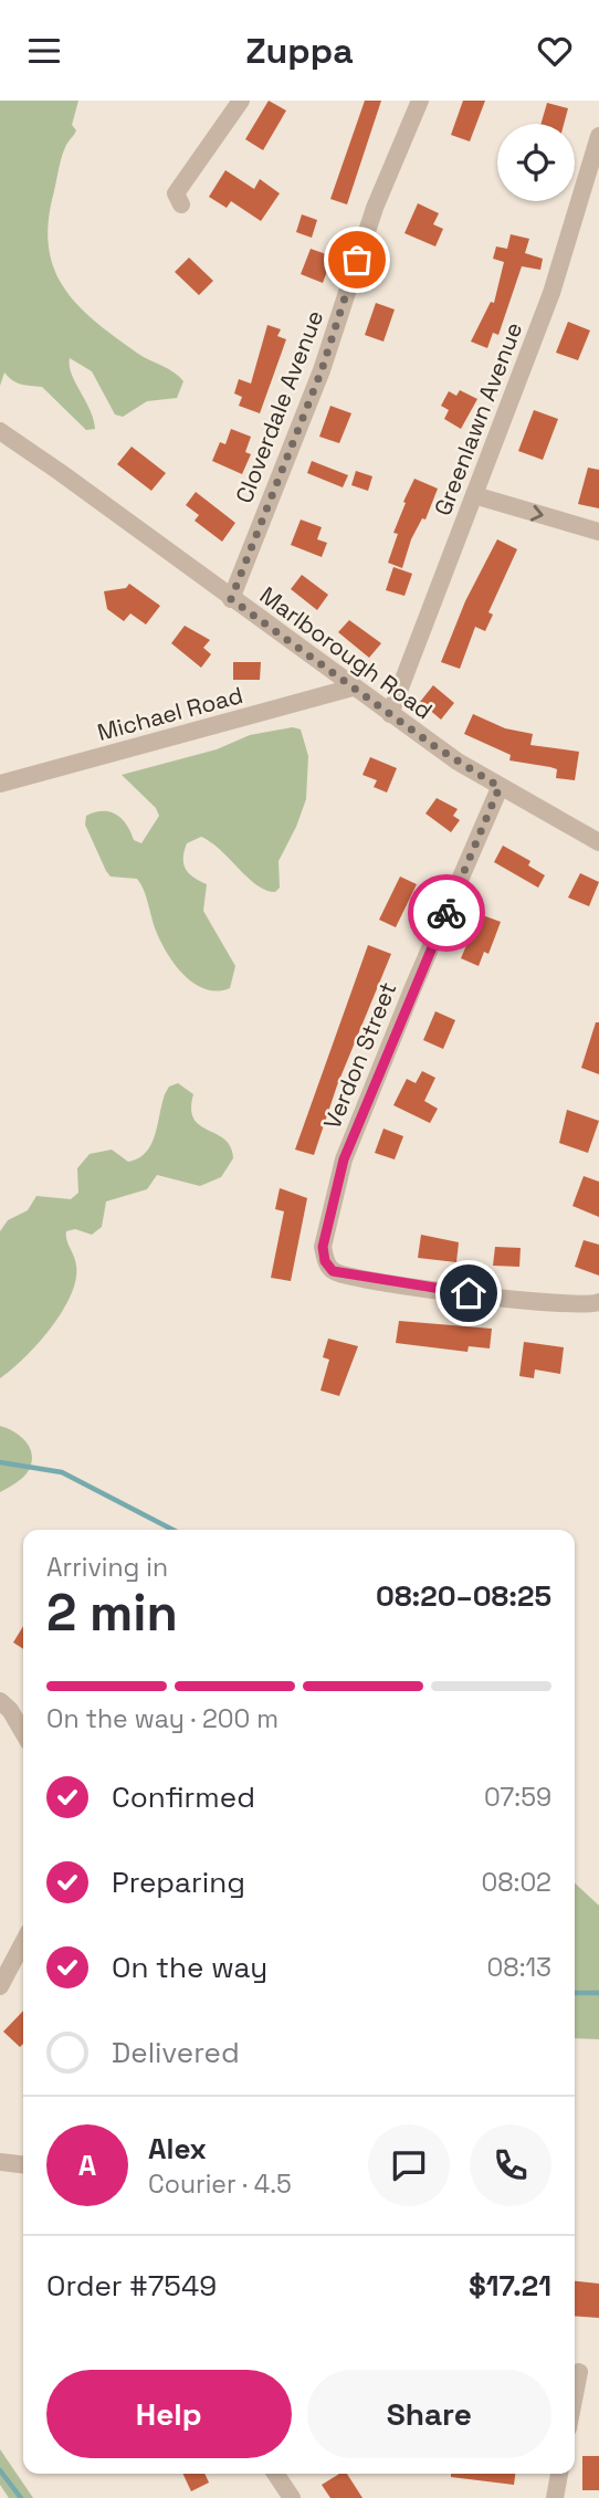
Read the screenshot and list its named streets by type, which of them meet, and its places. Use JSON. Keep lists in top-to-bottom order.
{
  "streets": {
    "street": [
      "Cloverdale Avenue",
      "Greenlawn Avenue",
      "Marlborough Road",
      "Michael Road",
      "Verdon Street"
    ]
  },
  "crossings": [
    ["Cloverdale Avenue", "Marlborough Road"],
    ["Greenlawn Avenue", "Marlborough Road"],
    ["Marlborough Road", "Michael Road"],
    ["Marlborough Road", "Verdon Street"]
  ],
  "page": {
    "header": "Zuppa",
    "heading": ["2 min", "Arriving in", "08:20–08:25"],
    "panel": [
      "Alex",
      "Courier · 4.5",
      "Order #7549",
      "$17.21"
    ],
    "bar": "On the way · 200 m",
    "list": [
      ["Confirmed", "07:59"],
      ["Preparing", "08:02"],
      ["On the way", "08:13"],
      "Delivered"
    ],
    "round": "A",
    "buttons": ["Help", "Share"]
  }
}
